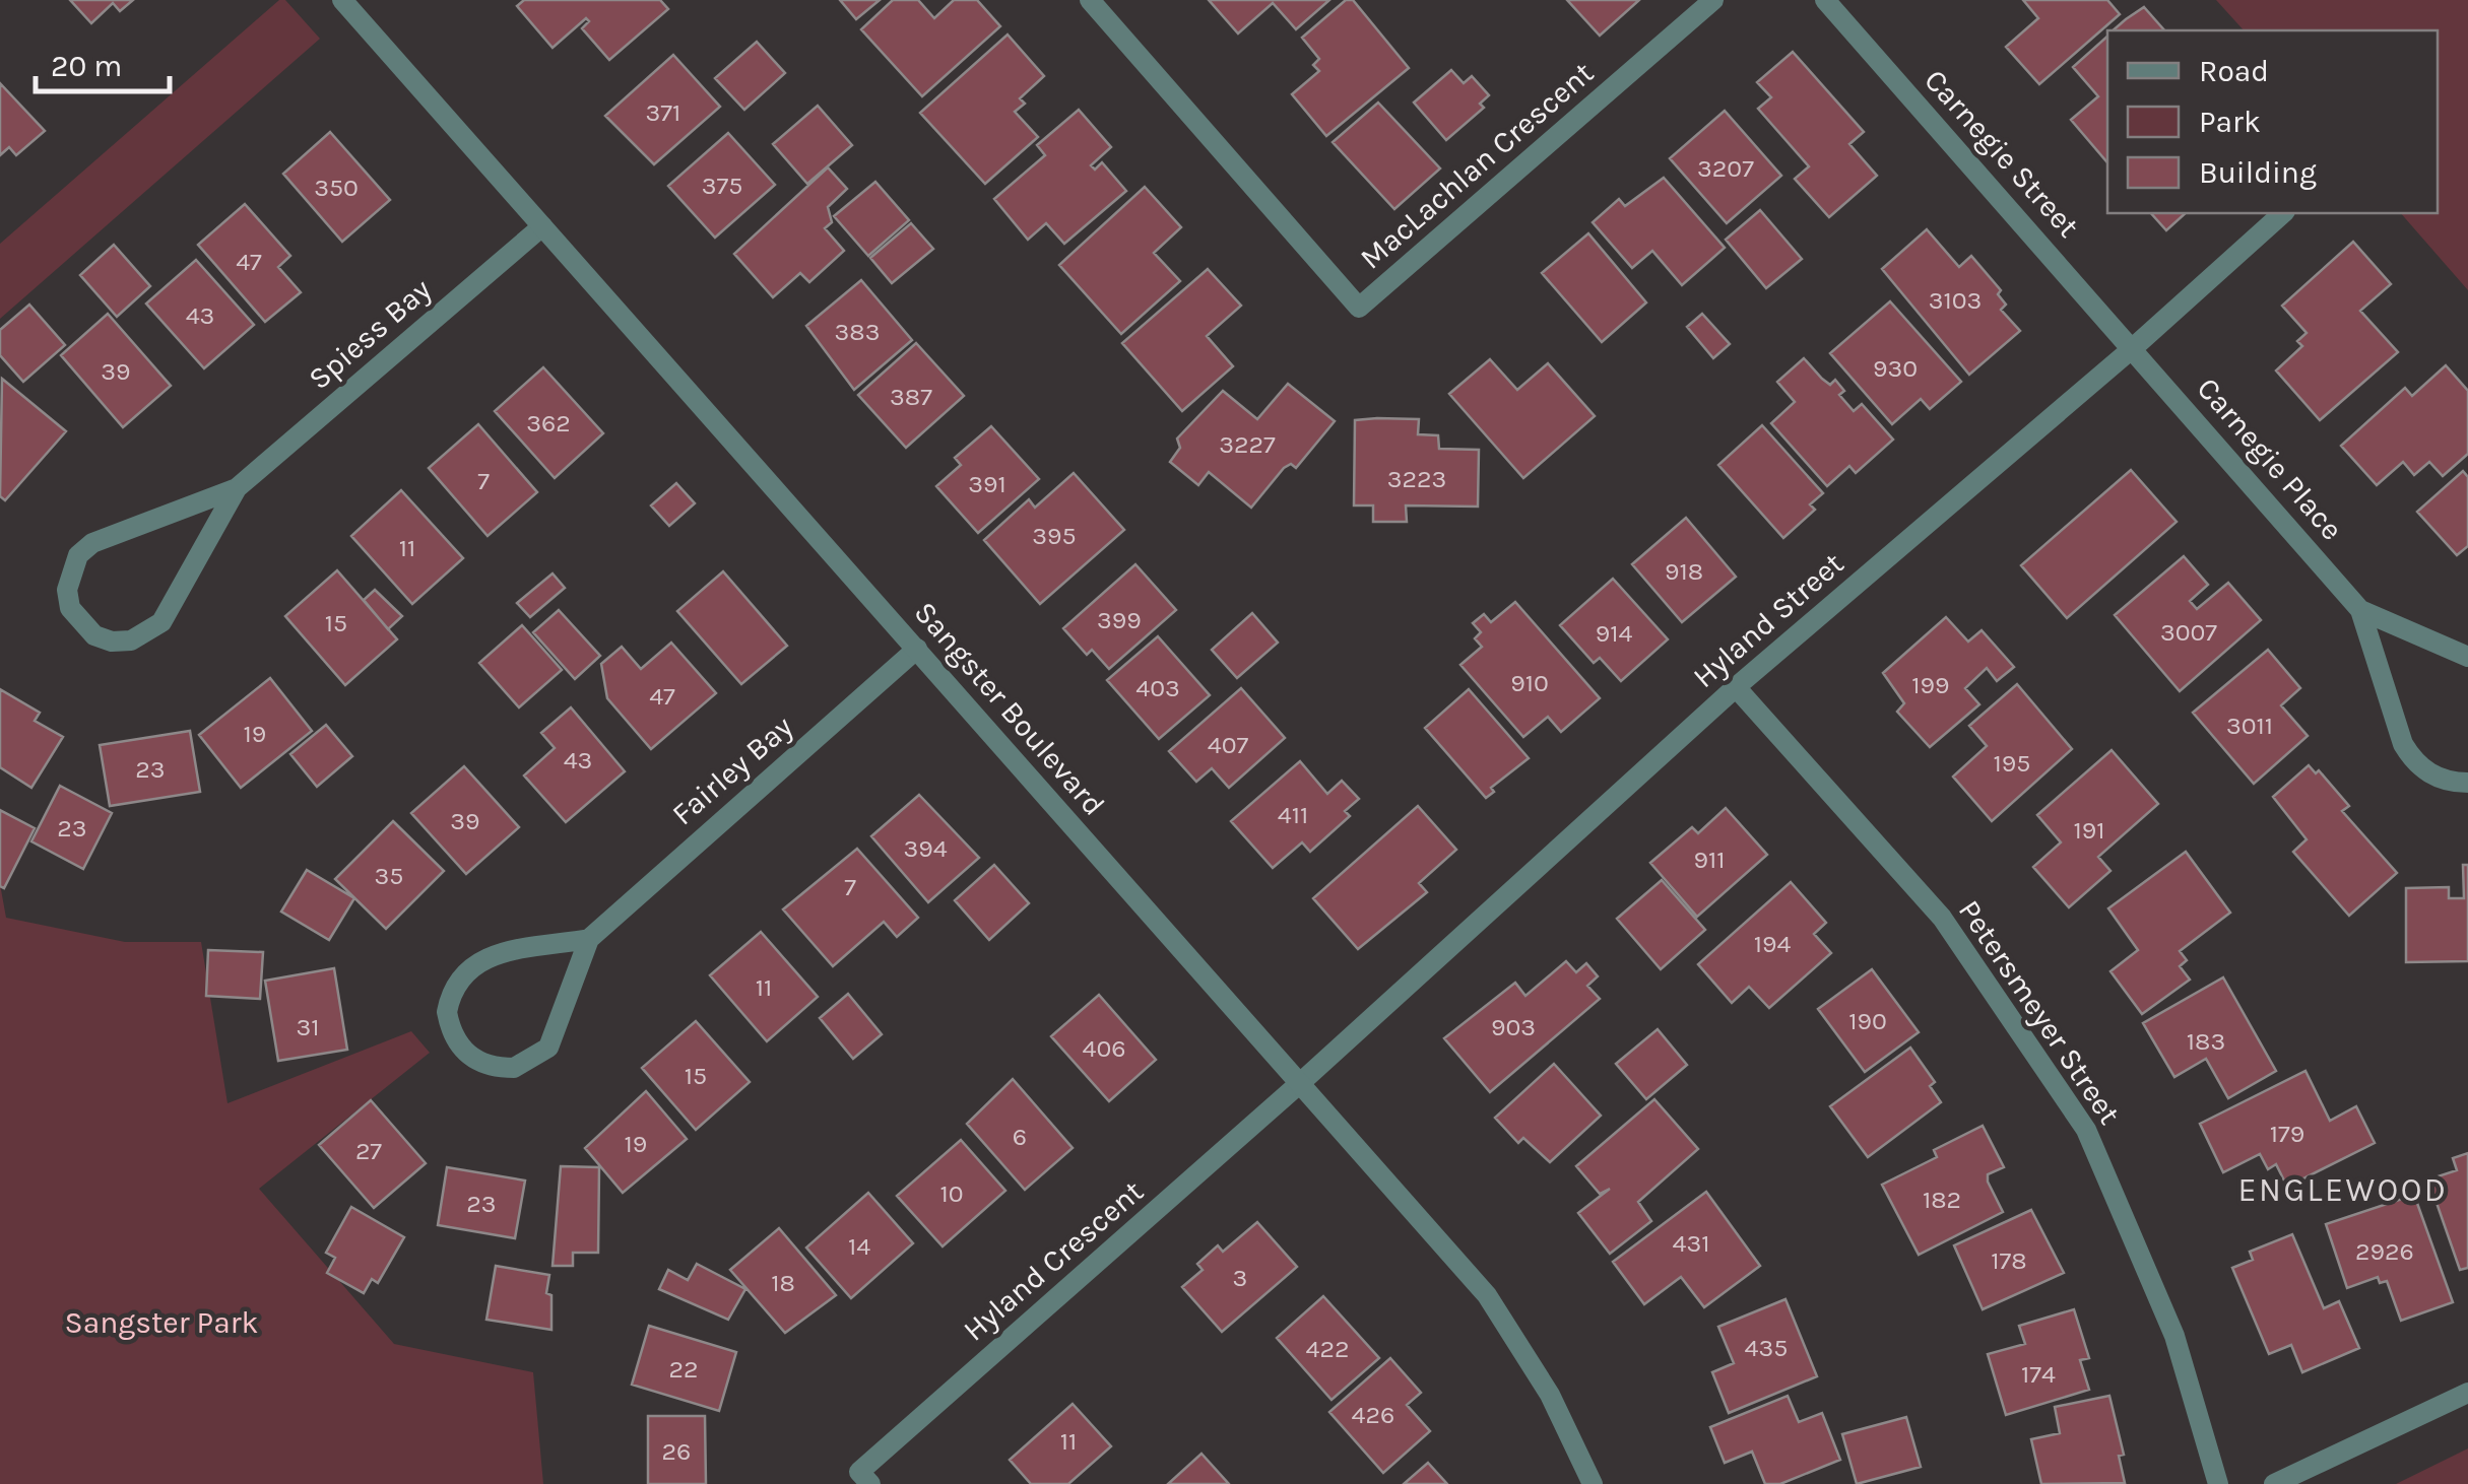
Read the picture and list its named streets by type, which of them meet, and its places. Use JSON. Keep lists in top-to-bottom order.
{
  "streets": {
    "street": [
      "Carnegie Street",
      "MacLachlan Crescent",
      "Spiess Bay",
      "Carnegie Place",
      "Hyland Street",
      "Sangster Boulevard",
      "Fairley Bay",
      "Petersmeyer Street",
      "Hyland Crescent"
    ]
  },
  "crossings": [
    ["Carnegie Street", "Carnegie Place"],
    ["Carnegie Street", "Hyland Street"],
    ["Spiess Bay", "Sangster Boulevard"],
    ["Carnegie Place", "Hyland Street"],
    ["Hyland Street", "Sangster Boulevard"],
    ["Hyland Street", "Petersmeyer Street"],
    ["Hyland Street", "Hyland Crescent"],
    ["Sangster Boulevard", "Fairley Bay"],
    ["Sangster Boulevard", "Hyland Crescent"]
  ],
  "districts": ["ENGLEWOOD"],
  "parks": ["Sangster Park"],
  "house_numbers": [
    "371",
    "3207",
    "375",
    "350",
    "47",
    "3103",
    "43",
    "383",
    "930",
    "39",
    "387",
    "362",
    "3227",
    "3223",
    "7",
    "391",
    "395",
    "11",
    "918",
    "399",
    "15",
    "3007",
    "914",
    "910",
    "199",
    "403",
    "47",
    "3011",
    "19",
    "407",
    "43",
    "195",
    "23",
    "411",
    "39",
    "23",
    "191",
    "394",
    "911",
    "35",
    "7",
    "194",
    "11",
    "190",
    "31",
    "903",
    "183",
    "406",
    "15",
    "179",
    "6",
    "19",
    "27",
    "10",
    "182",
    "23",
    "431",
    "14",
    "2926",
    "178",
    "3",
    "18",
    "435",
    "422",
    "22",
    "174",
    "426",
    "11",
    "26"
  ],
  "legend": ["Road", "Park", "Building"],
  "scale_bar": "20 m"
}
